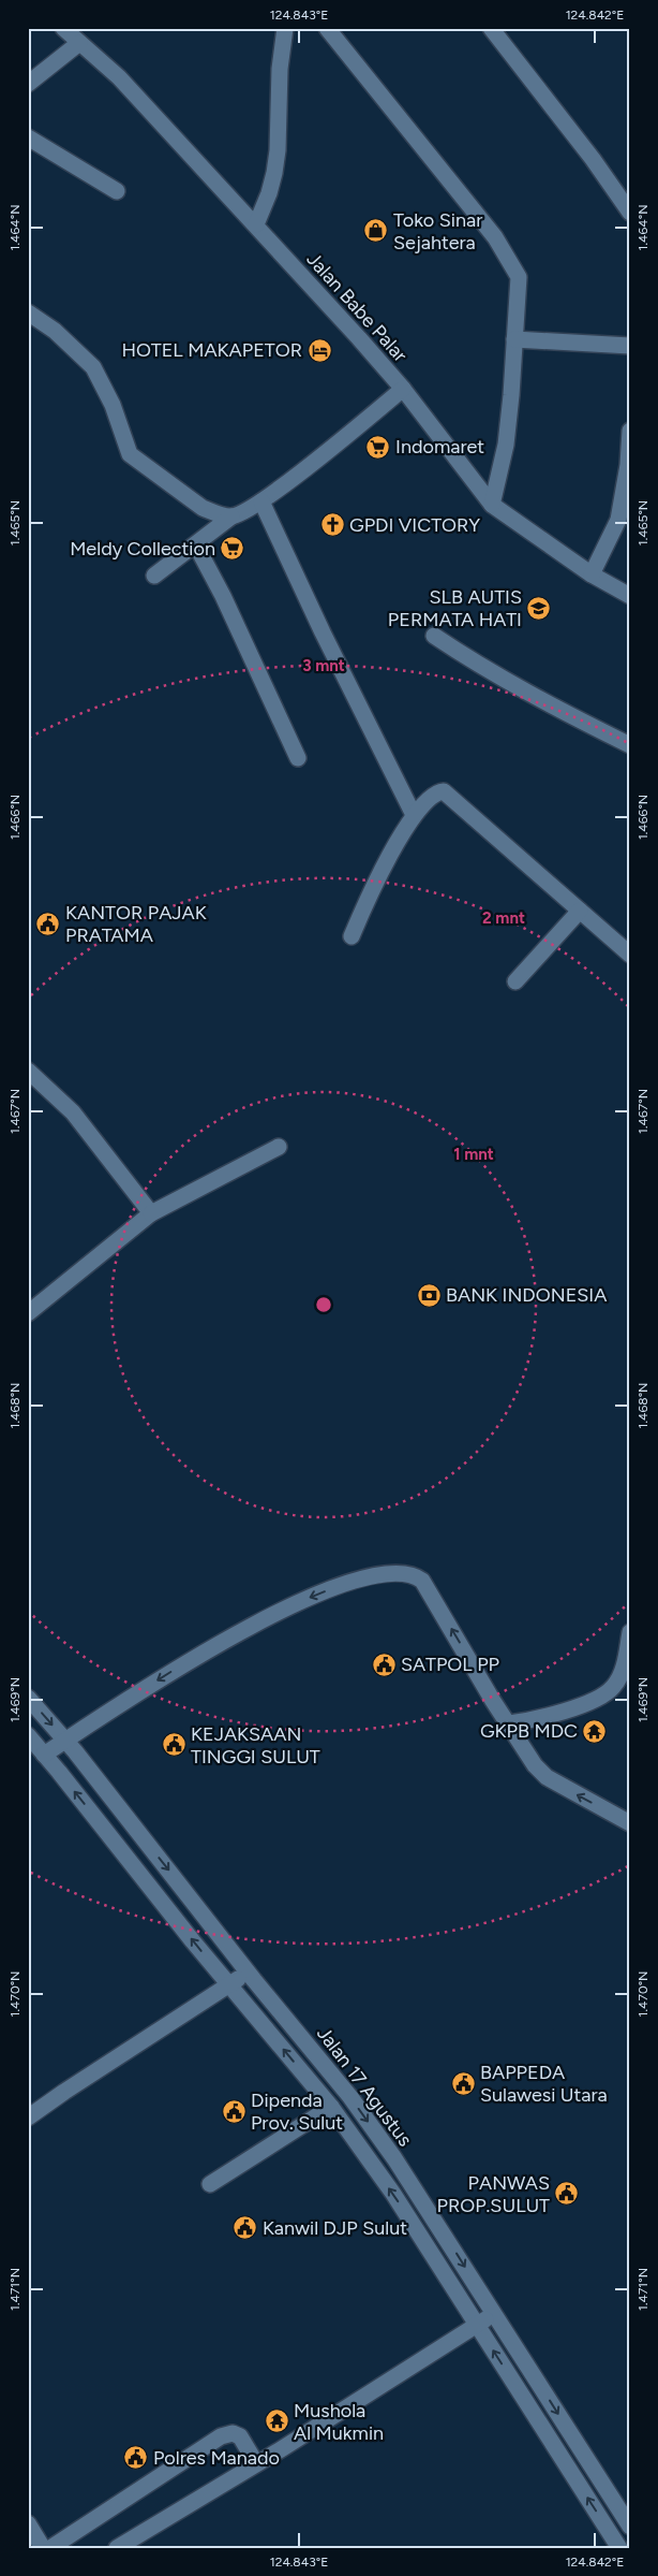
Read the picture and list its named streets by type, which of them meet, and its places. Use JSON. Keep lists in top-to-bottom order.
{
  "streets": {
    "street": ["Jalan Babe Palar", "Jalan 17 Agustus"]
  },
  "places": {
    "shop": ["Toko Sinar Sejahtera"],
    "hotel": ["HOTEL MAKAPETOR"],
    "supermarket": ["Indomaret", "Meldy Collection"],
    "church": ["GPDI VICTORY"],
    "school or university": ["SLB AUTIS PERMATA HATI"],
    "public building": [
      "KANTOR PAJAK PRATAMA",
      "SATPOL PP",
      "KEJAKSAAN TINGGI SULUT",
      "BAPPEDA Sulawesi Utara",
      "Dipenda Prov. Sulut",
      "PANWAS PROP.SULUT",
      "Kanwil DJP Sulut",
      "Polres Manado"
    ],
    "bank": ["BANK INDONESIA"],
    "temple": ["GKPB MDC", "Mushola Al Mukmin"]
  },
  "coordinates": [
    "124.843°E",
    "124.842°E",
    "1.464°N",
    "1.465°N",
    "1.466°N",
    "1.467°N",
    "1.468°N",
    "1.469°N",
    "1.470°N",
    "1.471°N"
  ],
  "rings": ["3 mnt", "2 mnt", "1 mnt"]
}
